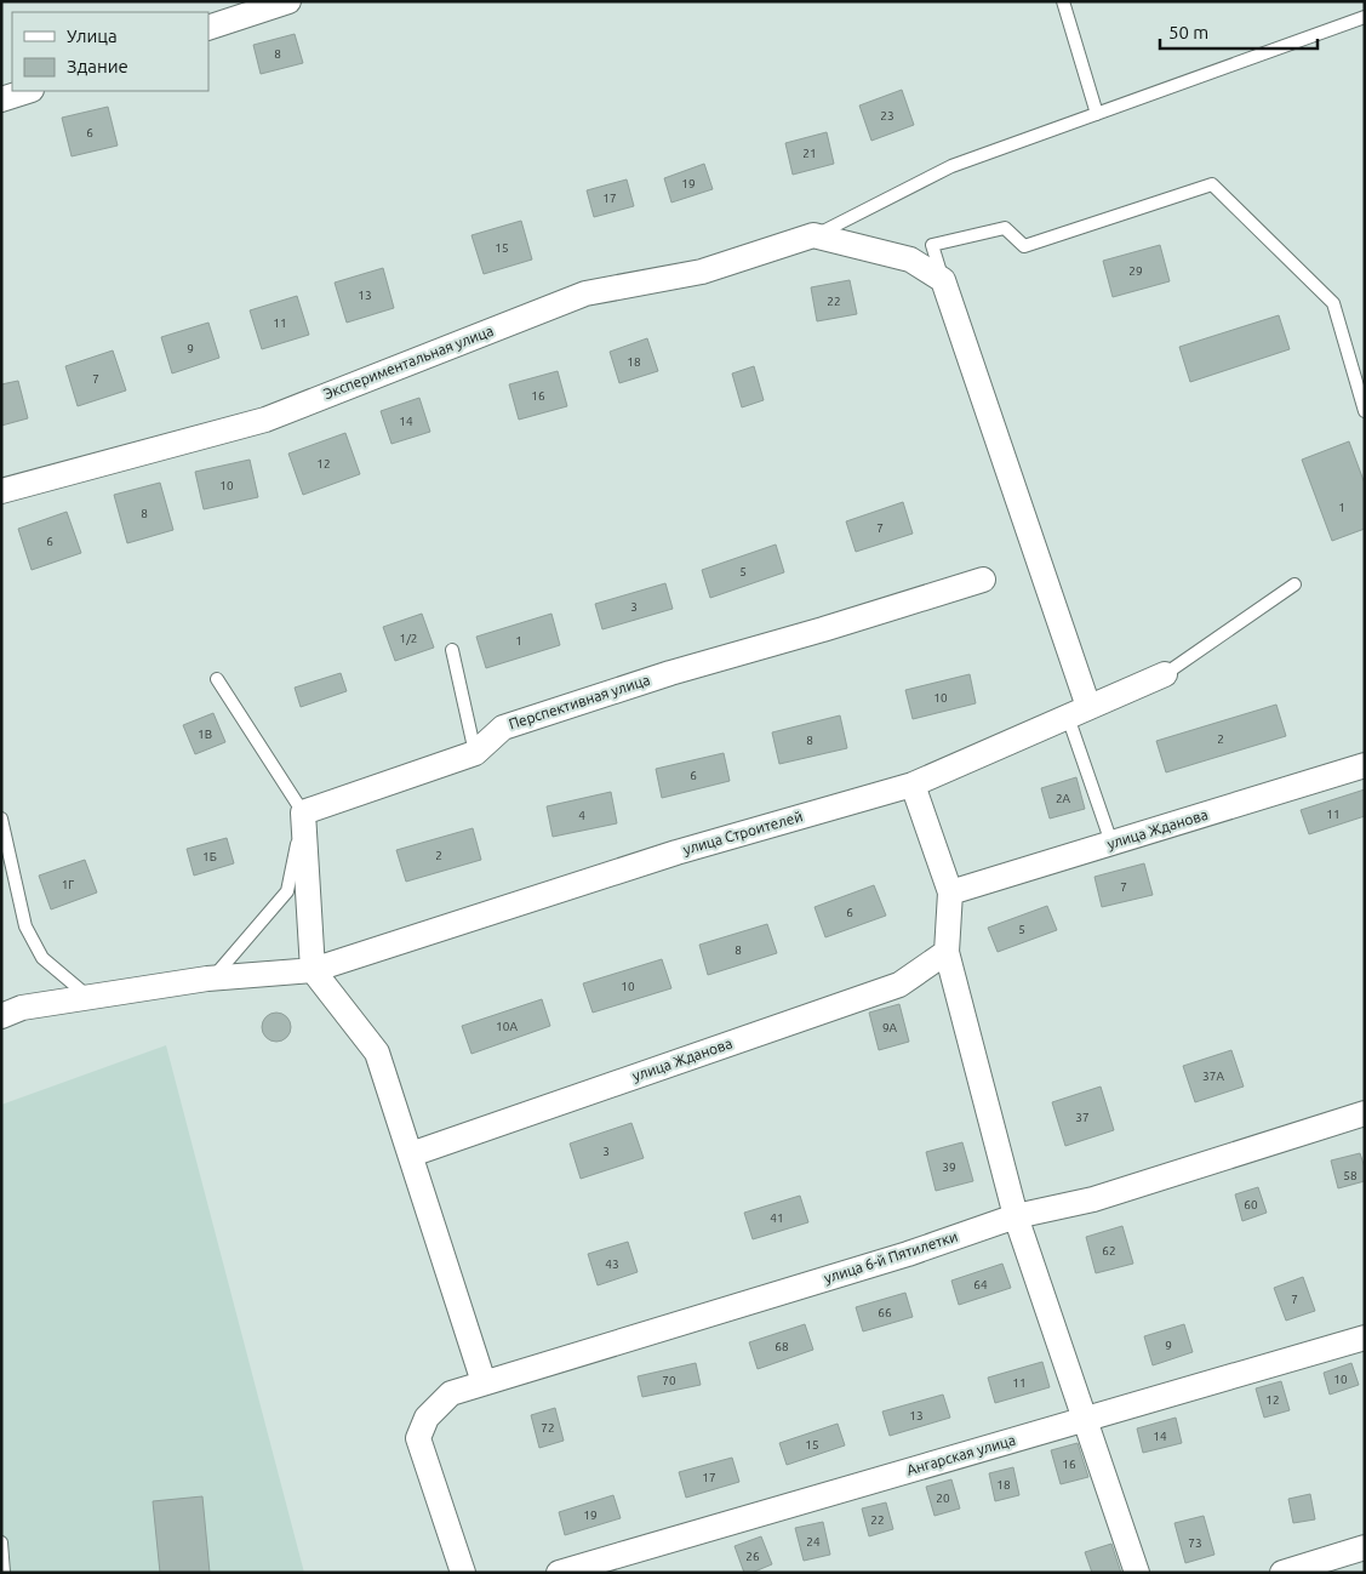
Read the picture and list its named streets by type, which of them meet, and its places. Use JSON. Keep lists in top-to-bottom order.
{
  "streets": {
    "street": [
      "Экспериментальная улица",
      "Перспективная улица",
      "улица Жданова",
      "улица Строителей",
      "улица 6-й Пятилетки",
      "Ангарская улица"
    ]
  },
  "house_numbers": [
    "8",
    "23",
    "6",
    "21",
    "19",
    "17",
    "15",
    "29",
    "13",
    "22",
    "11",
    "9",
    "18",
    "7",
    "16",
    "14",
    "12",
    "10",
    "1",
    "8",
    "7",
    "6",
    "5",
    "3",
    "1/2",
    "1",
    "10",
    "1В",
    "2",
    "8",
    "6",
    "2А",
    "11",
    "4",
    "2",
    "1Б",
    "1Г",
    "7",
    "6",
    "5",
    "8",
    "10",
    "10А",
    "9А",
    "37А",
    "37",
    "3",
    "39",
    "58",
    "60",
    "41",
    "62",
    "43",
    "64",
    "7",
    "66",
    "9",
    "68",
    "10",
    "70",
    "11",
    "12",
    "13",
    "72",
    "14",
    "15",
    "16",
    "17",
    "18",
    "20",
    "19",
    "22",
    "24",
    "73",
    "26"
  ],
  "legend": ["Улица", "Здание"],
  "scale_bar": "50 m"
}
